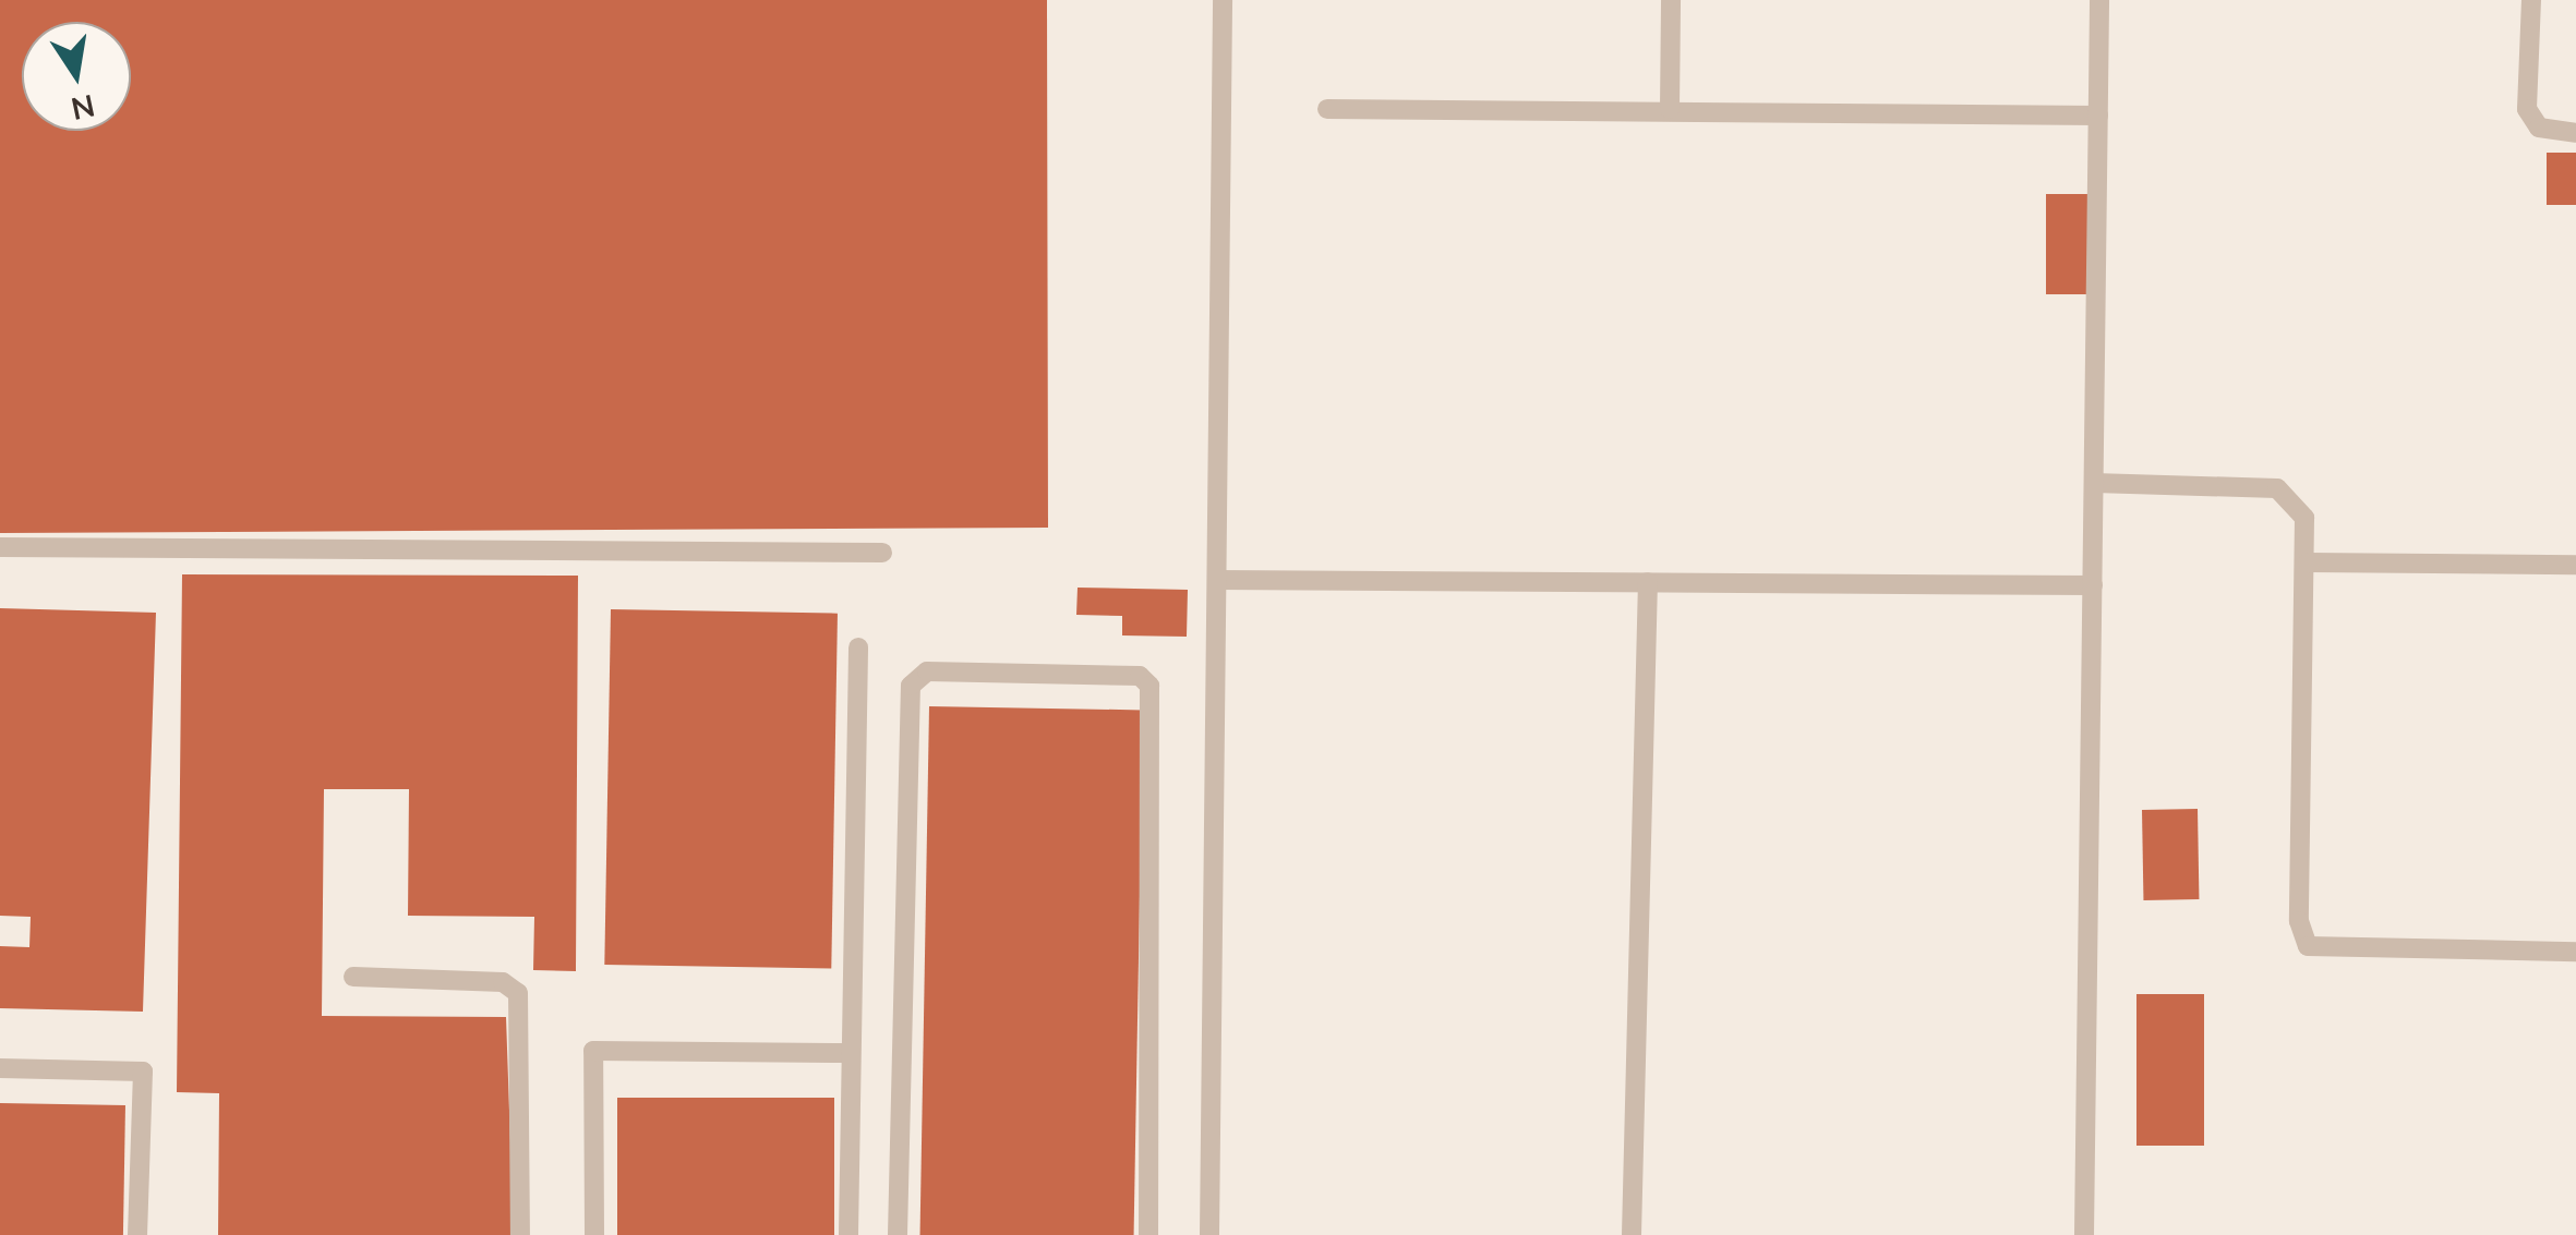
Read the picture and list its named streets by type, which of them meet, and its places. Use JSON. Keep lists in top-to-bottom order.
{
  "north": "bottom"
}
